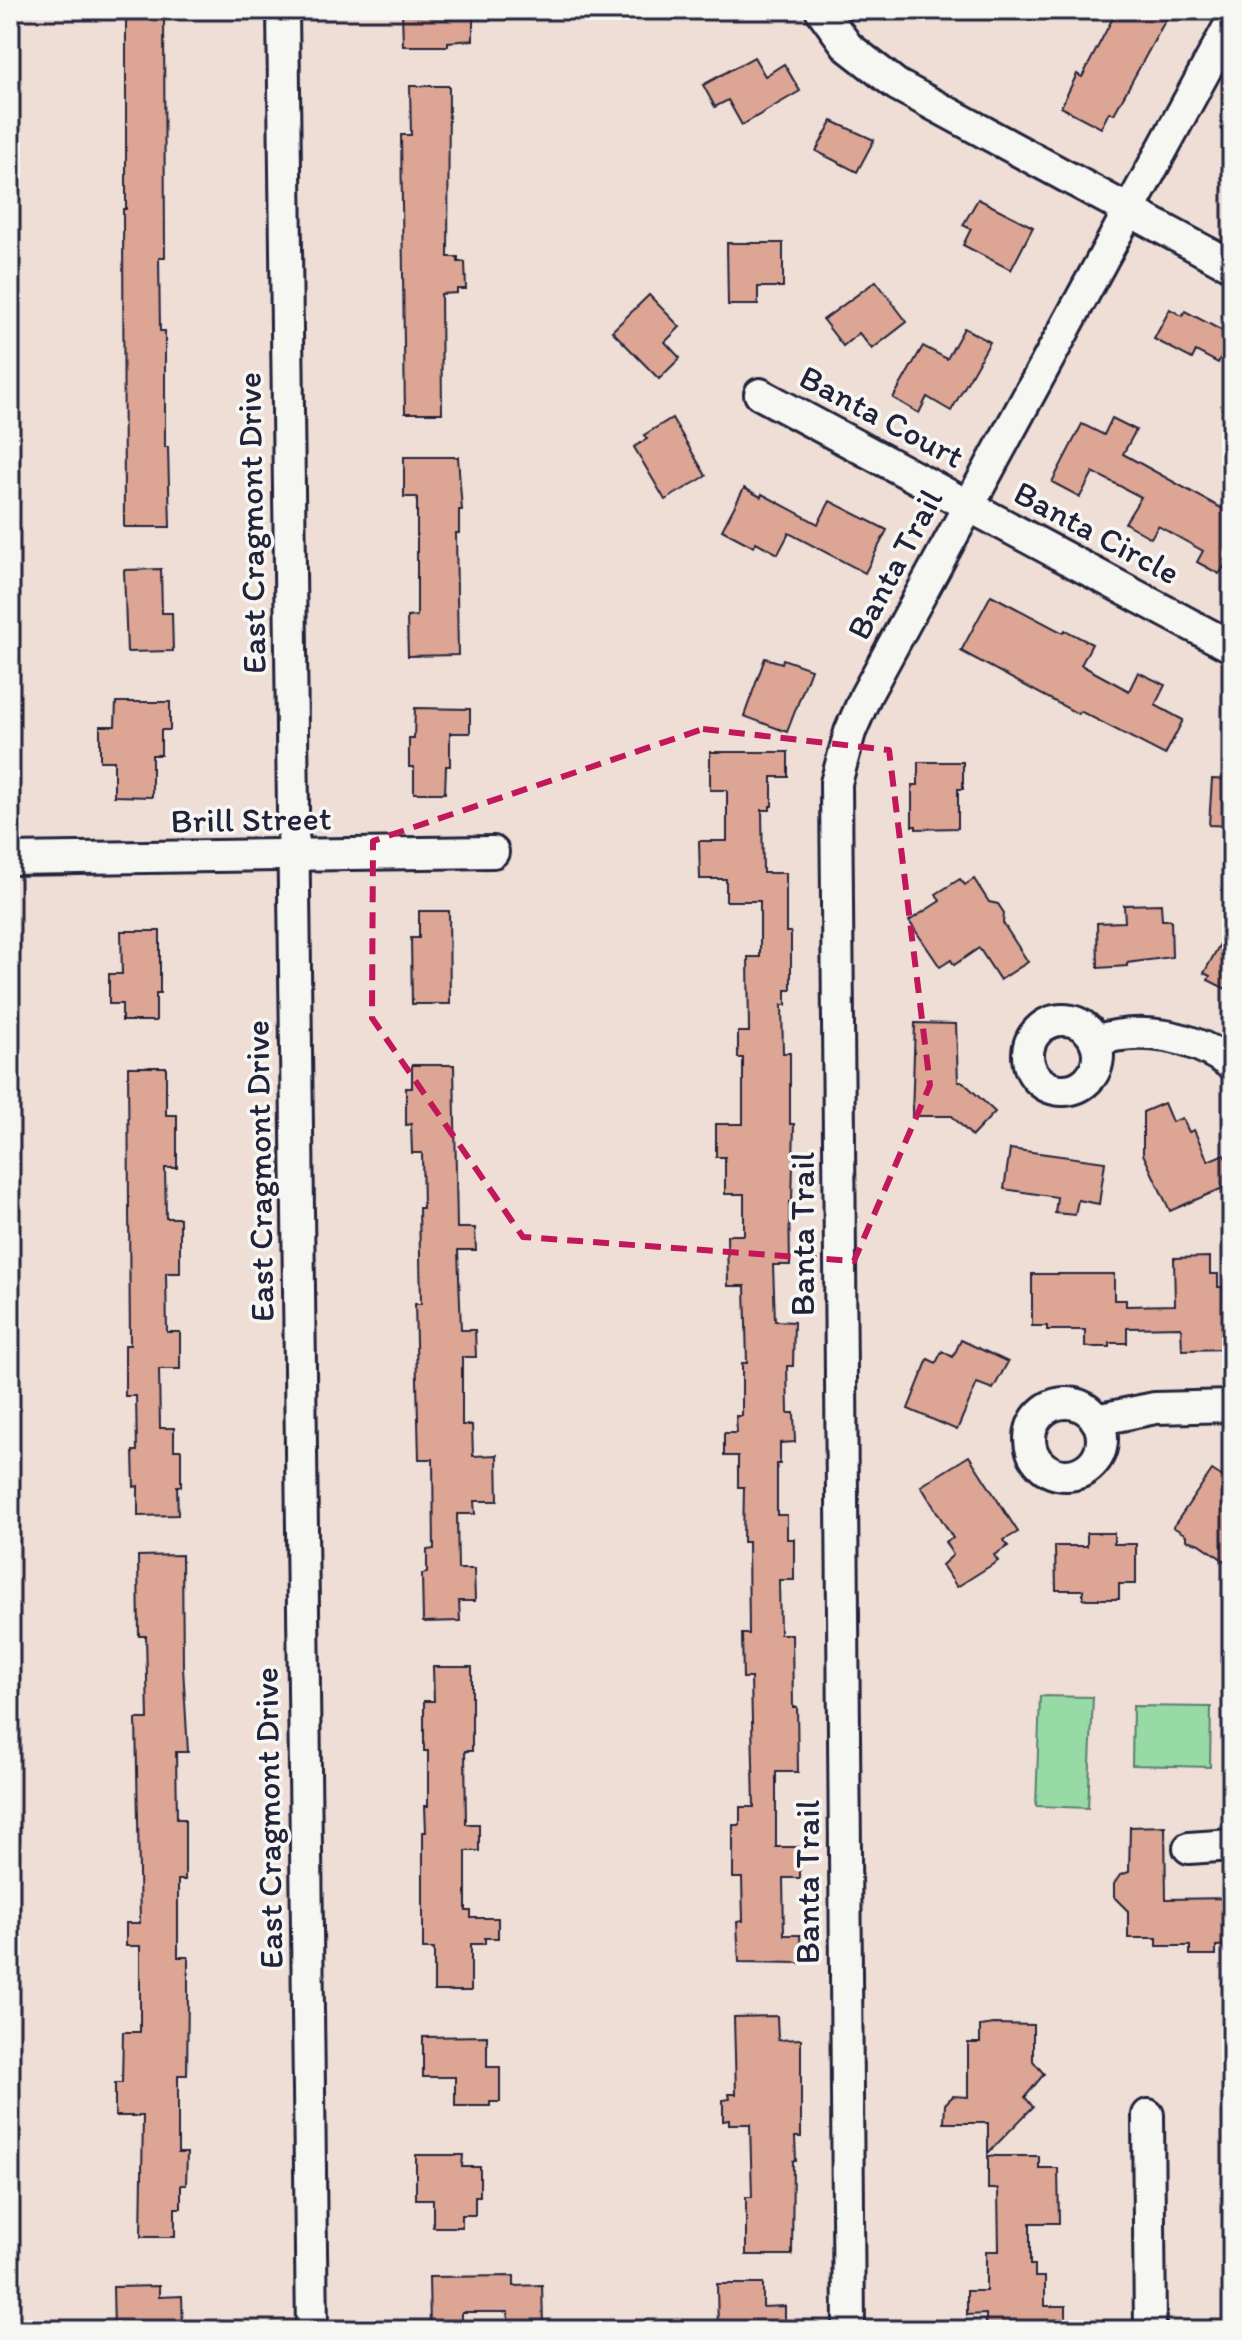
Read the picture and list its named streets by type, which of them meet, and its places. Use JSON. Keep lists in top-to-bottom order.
{
  "streets": {
    "street": [
      "Banta Court",
      "East Cragmont Drive",
      "Banta Circle",
      "Banta Trail",
      "Brill Street"
    ]
  },
  "crossings": [
    ["Banta Court", "Banta Circle"],
    ["Banta Court", "Banta Trail"],
    ["East Cragmont Drive", "Brill Street"],
    ["Banta Circle", "Banta Trail"]
  ]
}
